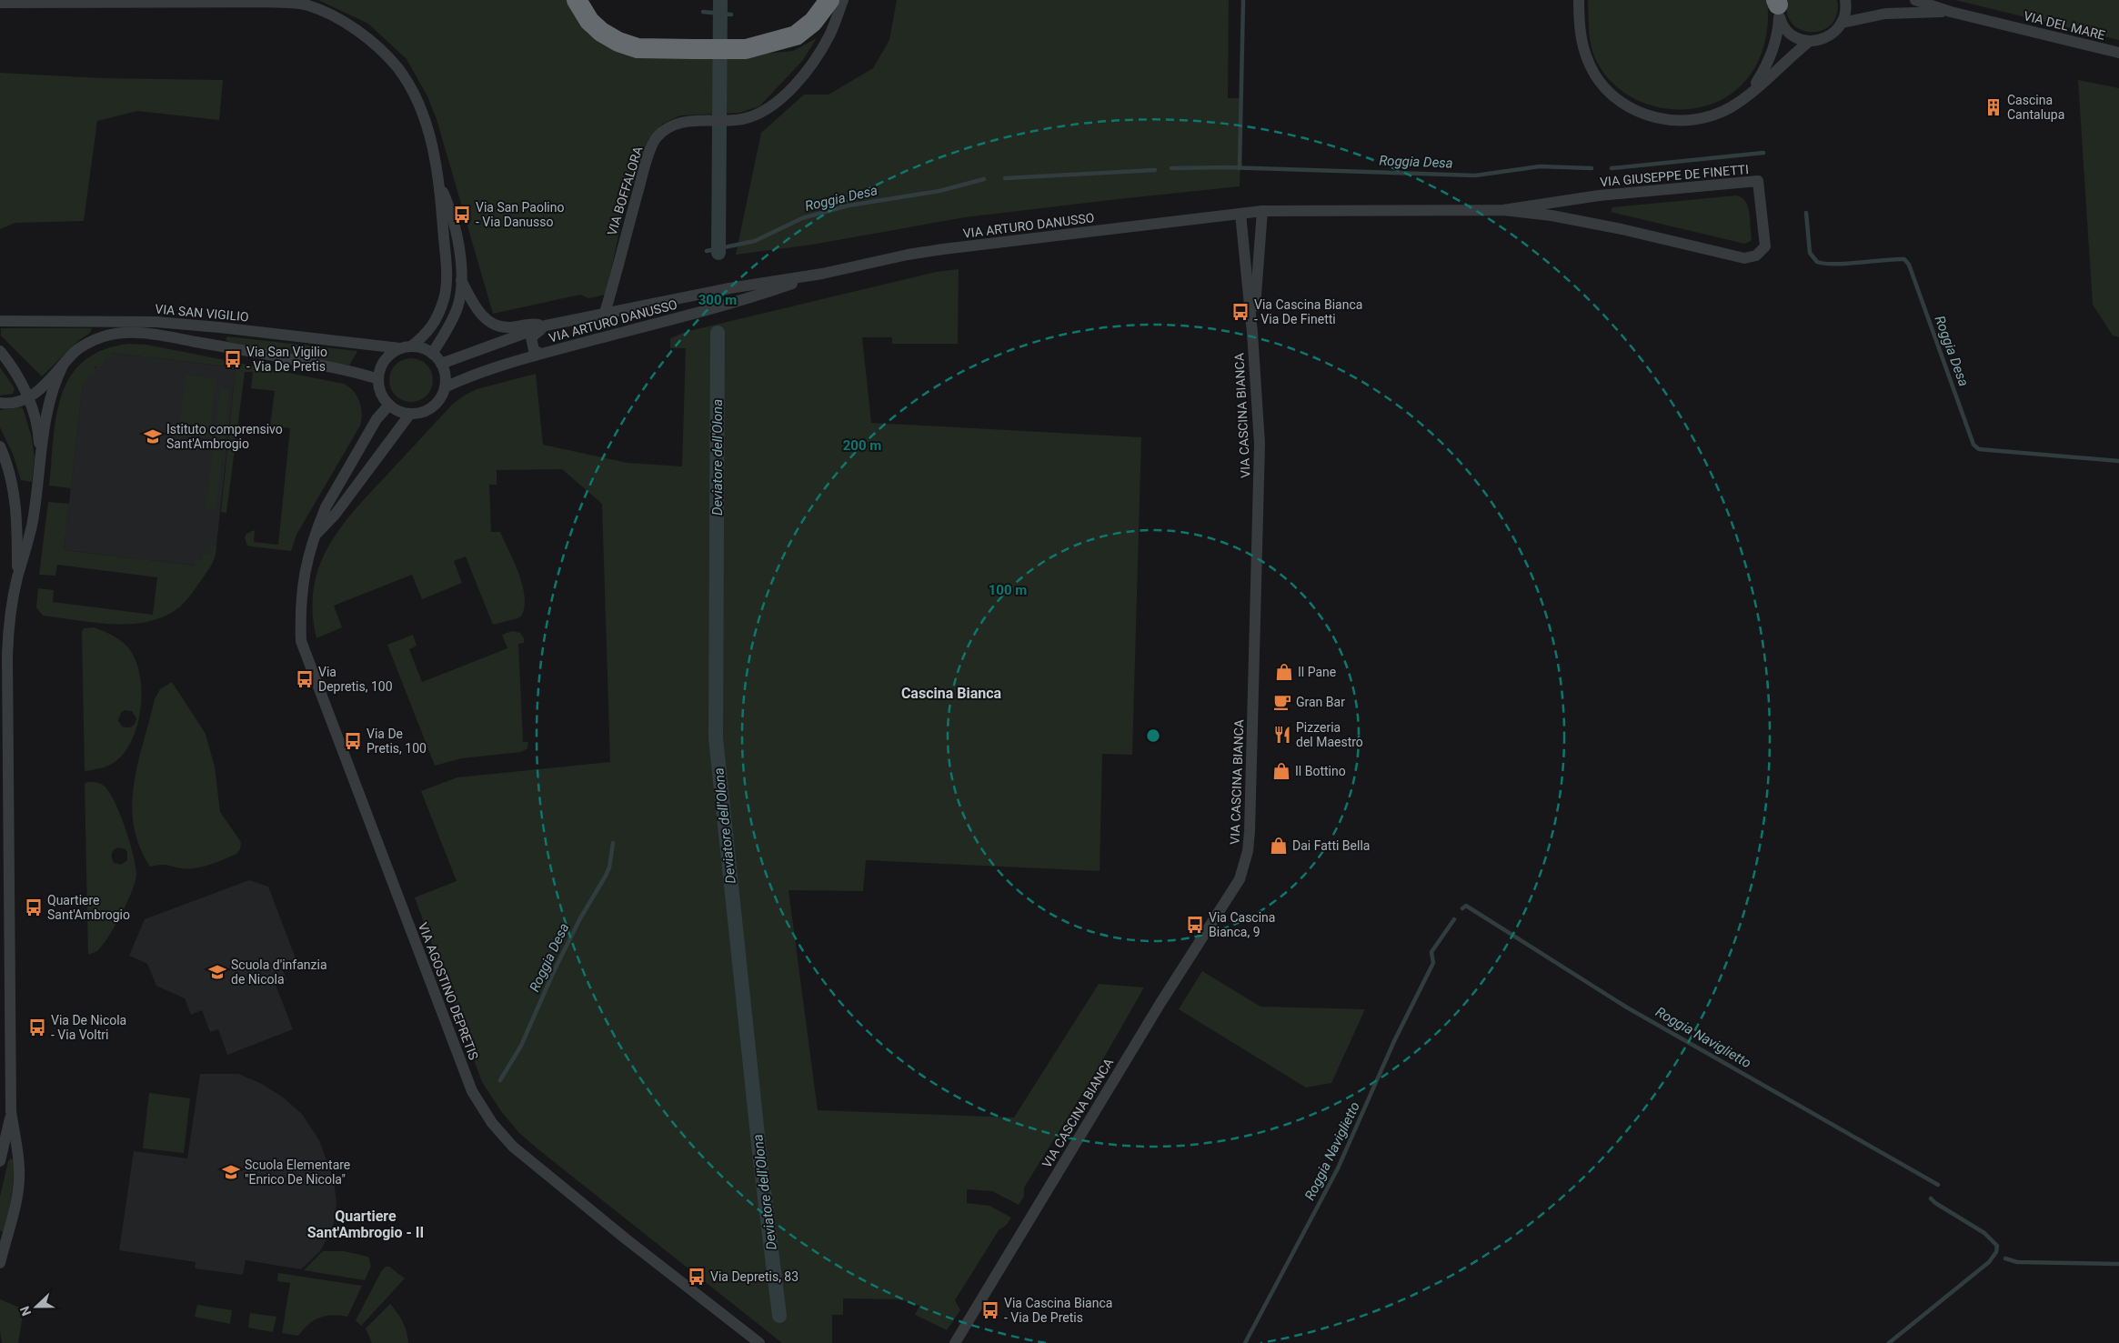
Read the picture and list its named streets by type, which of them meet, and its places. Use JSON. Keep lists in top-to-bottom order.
{
  "streets": {
    "street": [
      "VIA DEL MARE",
      "VIA GIUSEPPE DE FINETTI",
      "VIA BOFFALORA",
      "VIA ARTURO DANUSSO",
      "VIA SAN VIGILIO",
      "VIA CASCINA BIANCA",
      "VIA AGOSTINO DEPRETIS"
    ]
  },
  "crossings": [
    ["VIA GIUSEPPE DE FINETTI", "VIA ARTURO DANUSSO"],
    ["VIA GIUSEPPE DE FINETTI", "VIA CASCINA BIANCA"],
    ["VIA BOFFALORA", "VIA ARTURO DANUSSO"],
    ["VIA ARTURO DANUSSO", "VIA SAN VIGILIO"],
    ["VIA ARTURO DANUSSO", "VIA CASCINA BIANCA"],
    ["VIA ARTURO DANUSSO", "VIA AGOSTINO DEPRETIS"],
    ["VIA SAN VIGILIO", "VIA AGOSTINO DEPRETIS"]
  ],
  "districts": ["Cascina Bianca", "Quartiere Sant'Ambrogio - II"],
  "water": ["Roggia Desa", "Deviatore dell'Olona", "Roggia Naviglietto"],
  "places": {
    "building": ["Cascina Cantalupa"],
    "bus stop": [
      "Via San Paolino - Via Danusso",
      "Via Cascina Bianca - Via De Finetti",
      "Via San Vigilio - Via De Pretis",
      "Via Depretis, 100",
      "Via De Pretis, 100",
      "Quartiere Sant'Ambrogio",
      "Via Cascina Bianca, 9",
      "Via De Nicola - Via Voltri",
      "Via Depretis, 83",
      "Via Cascina Bianca - Via De Pretis"
    ],
    "school or university": ["Istituto comprensivo Sant'Ambrogio", "Scuola d'infanzia de Nicola", "Scuola Elementare \"Enrico De Nicola\""],
    "shop": ["Il Pane", "Il Bottino", "Dai Fatti Bella"],
    "cafe": ["Gran Bar"],
    "restaurant": ["Pizzeria del Maestro"]
  },
  "north": "left",
  "rings": ["300 m", "200 m", "100 m"]
}
